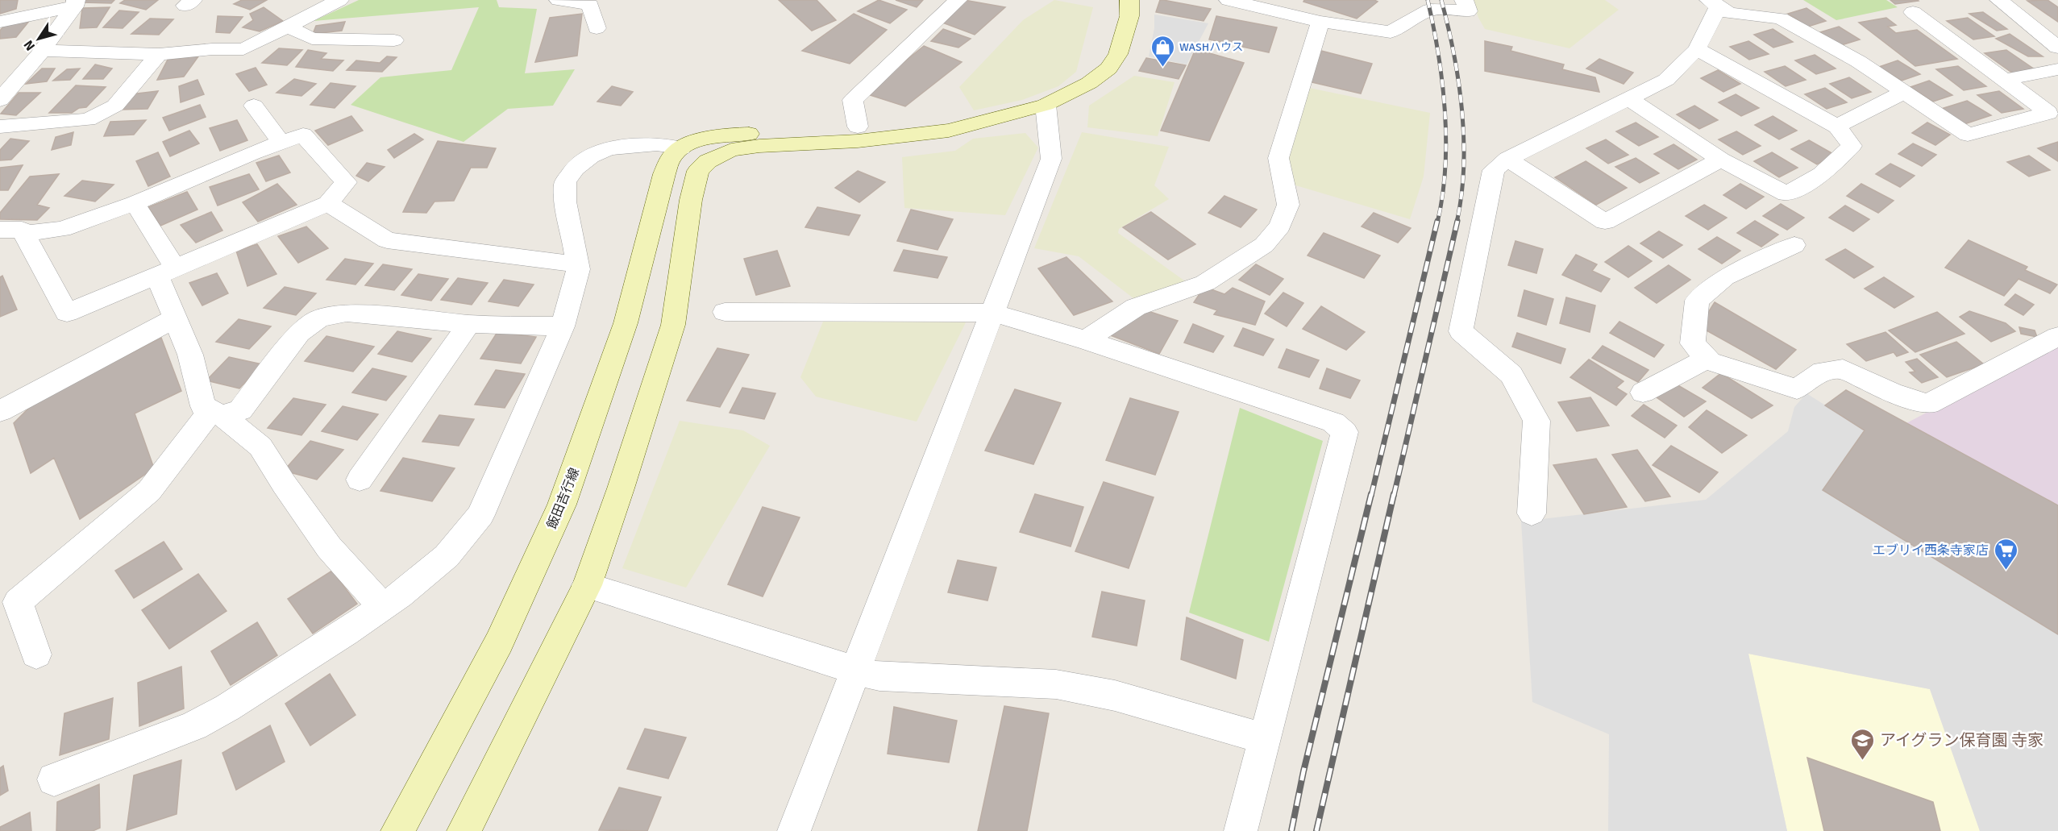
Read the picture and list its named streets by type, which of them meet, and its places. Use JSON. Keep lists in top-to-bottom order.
{
  "streets": {
    "main road": ["飯田吉行線"]
  },
  "places": {
    "shop": ["WASHハウス"],
    "supermarket": ["エブリイ西条寺家店"],
    "school or university": ["アイグラン保育園 寺家"]
  },
  "north": "bottom left"
}
